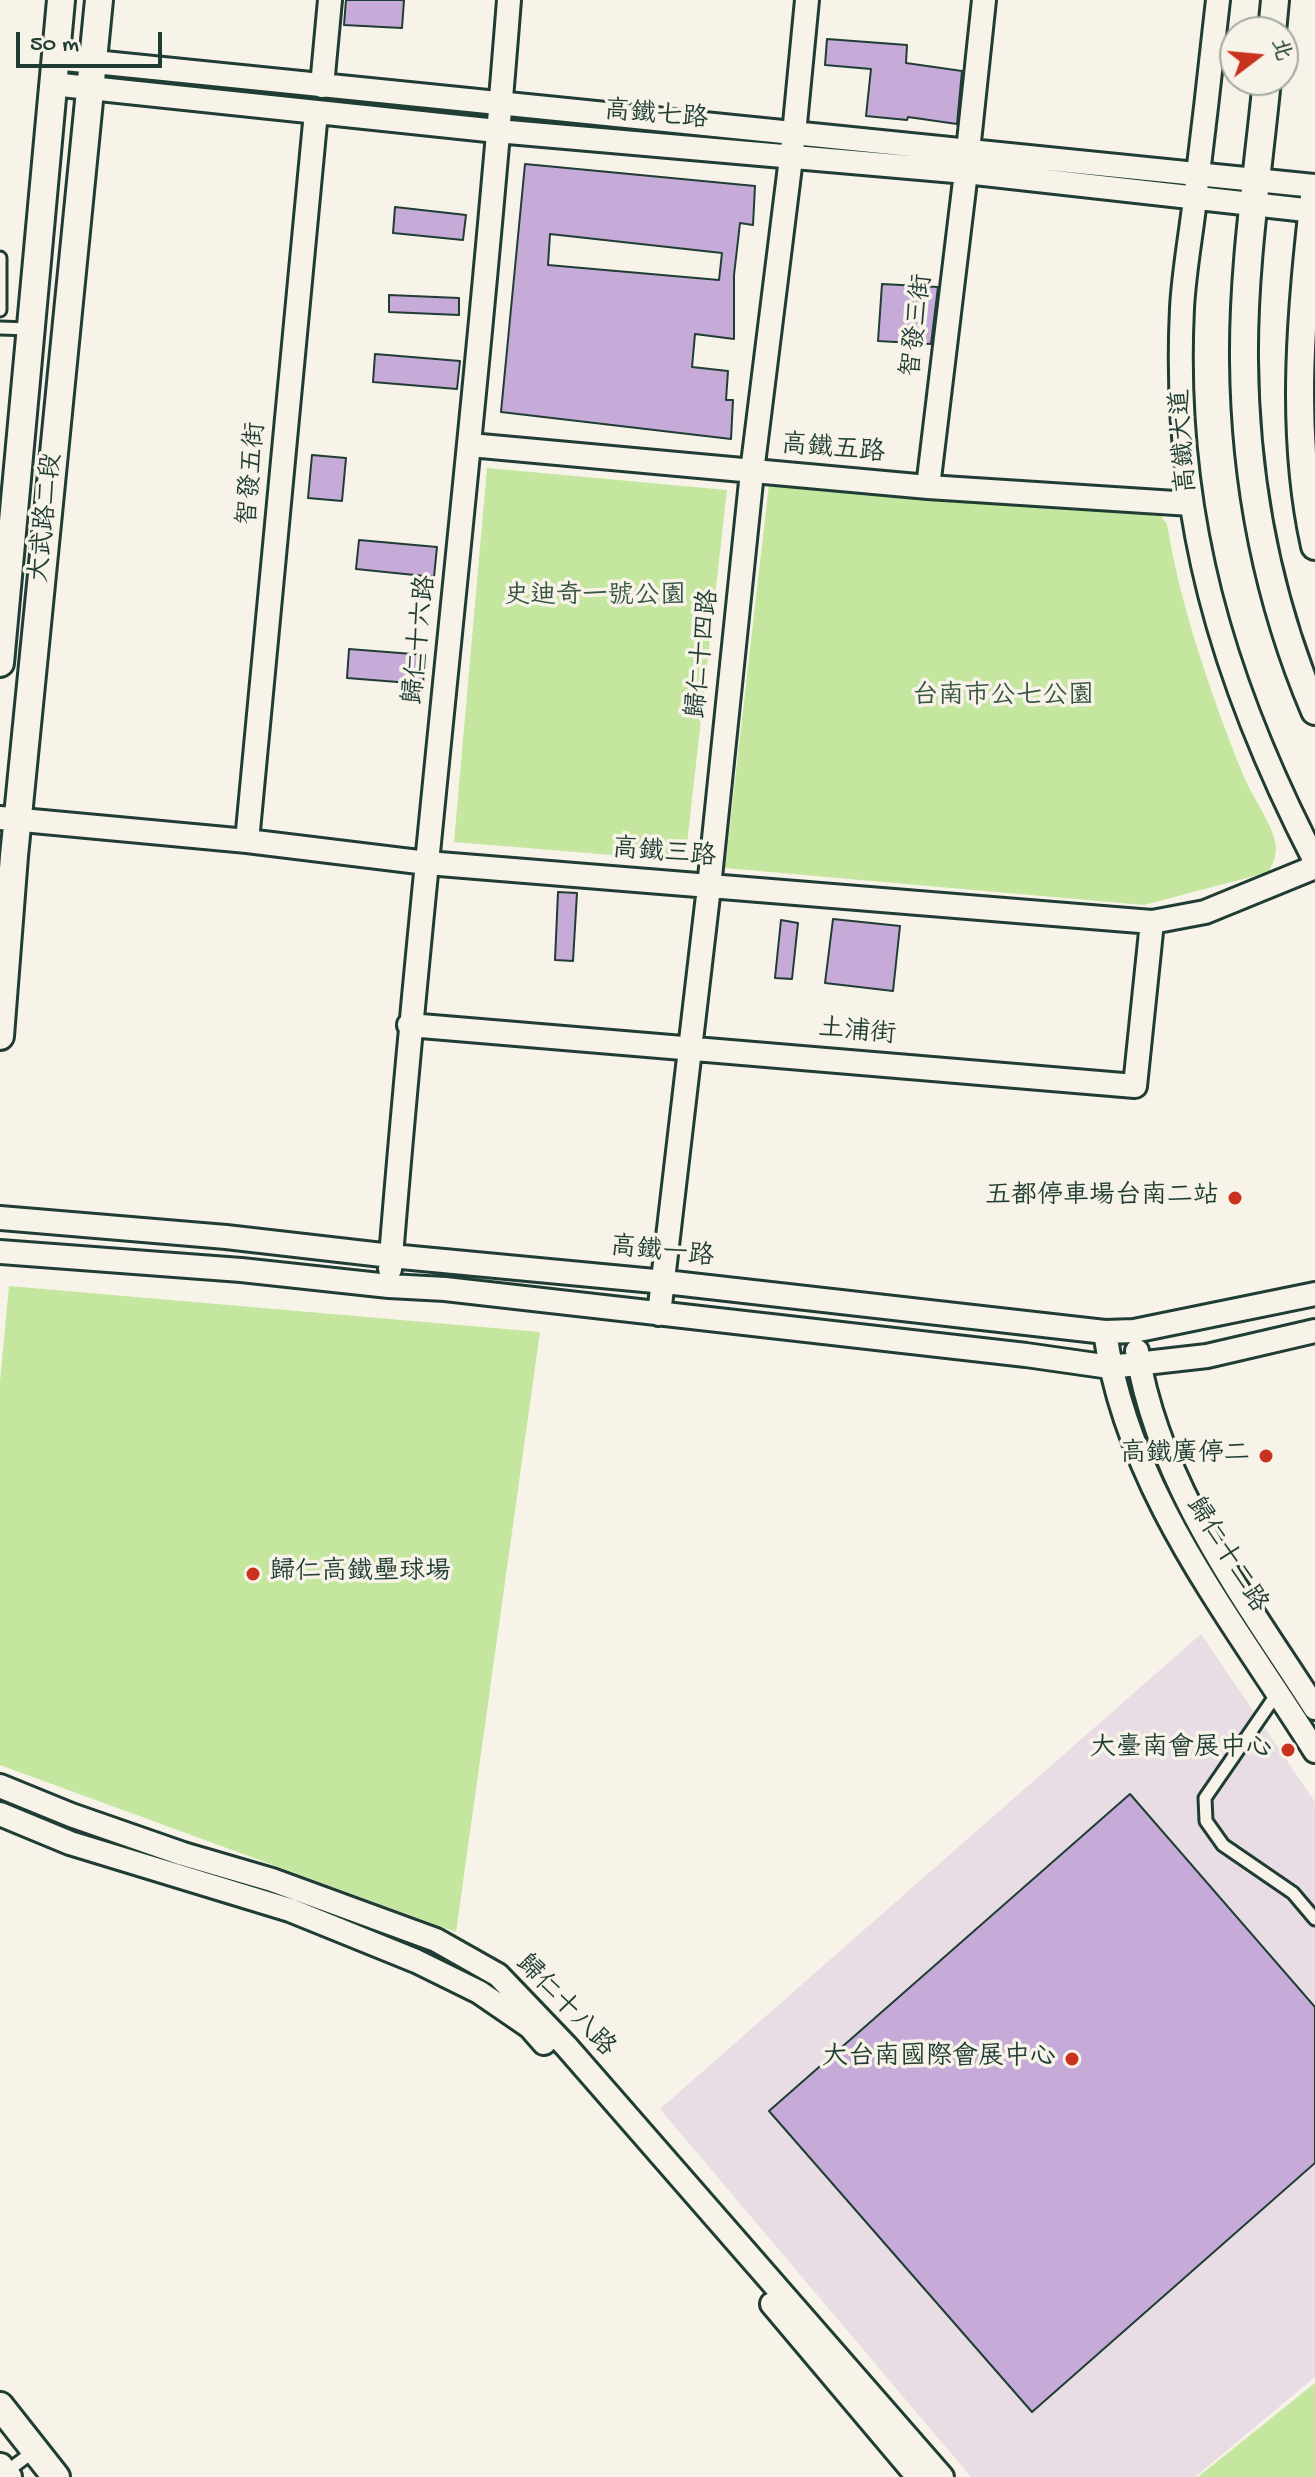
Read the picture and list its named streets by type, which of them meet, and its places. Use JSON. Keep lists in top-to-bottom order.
{
  "streets": {
    "street": [
      "高鐵七路",
      "智發三街",
      "高鐵大道",
      "高鐵五路",
      "智發五街",
      "大武路二段",
      "歸仁十六路",
      "歸仁十四路",
      "高鐵三路",
      "土浦街",
      "高鐵一路",
      "歸仁十二路",
      "歸仁十八路"
    ]
  },
  "crossings": [
    ["高鐵七路", "智發三街"],
    ["高鐵七路", "高鐵大道"],
    ["高鐵七路", "智發五街"],
    ["高鐵七路", "大武路二段"],
    ["高鐵七路", "歸仁十六路"],
    ["高鐵七路", "歸仁十四路"],
    ["智發三街", "高鐵五路"],
    ["高鐵大道", "高鐵五路"],
    ["高鐵大道", "高鐵三路"],
    ["高鐵五路", "歸仁十六路"],
    ["高鐵五路", "歸仁十四路"],
    ["智發五街", "高鐵三路"],
    ["大武路二段", "高鐵三路"],
    ["歸仁十六路", "高鐵三路"],
    ["歸仁十六路", "土浦街"],
    ["歸仁十六路", "高鐵一路"],
    ["歸仁十四路", "高鐵三路"],
    ["歸仁十四路", "土浦街"],
    ["歸仁十四路", "高鐵一路"],
    ["高鐵三路", "土浦街"],
    ["高鐵一路", "歸仁十二路"]
  ],
  "parks": ["史迪奇一號公園", "台南市公七公園"],
  "places": [
    "五都停車場台南二站",
    "高鐵廣停二",
    "歸仁高鐵壘球場",
    "大臺南會展中心",
    "大台南國際會展中心"
  ],
  "scale_bar": "50 m",
  "north": "right"
}
